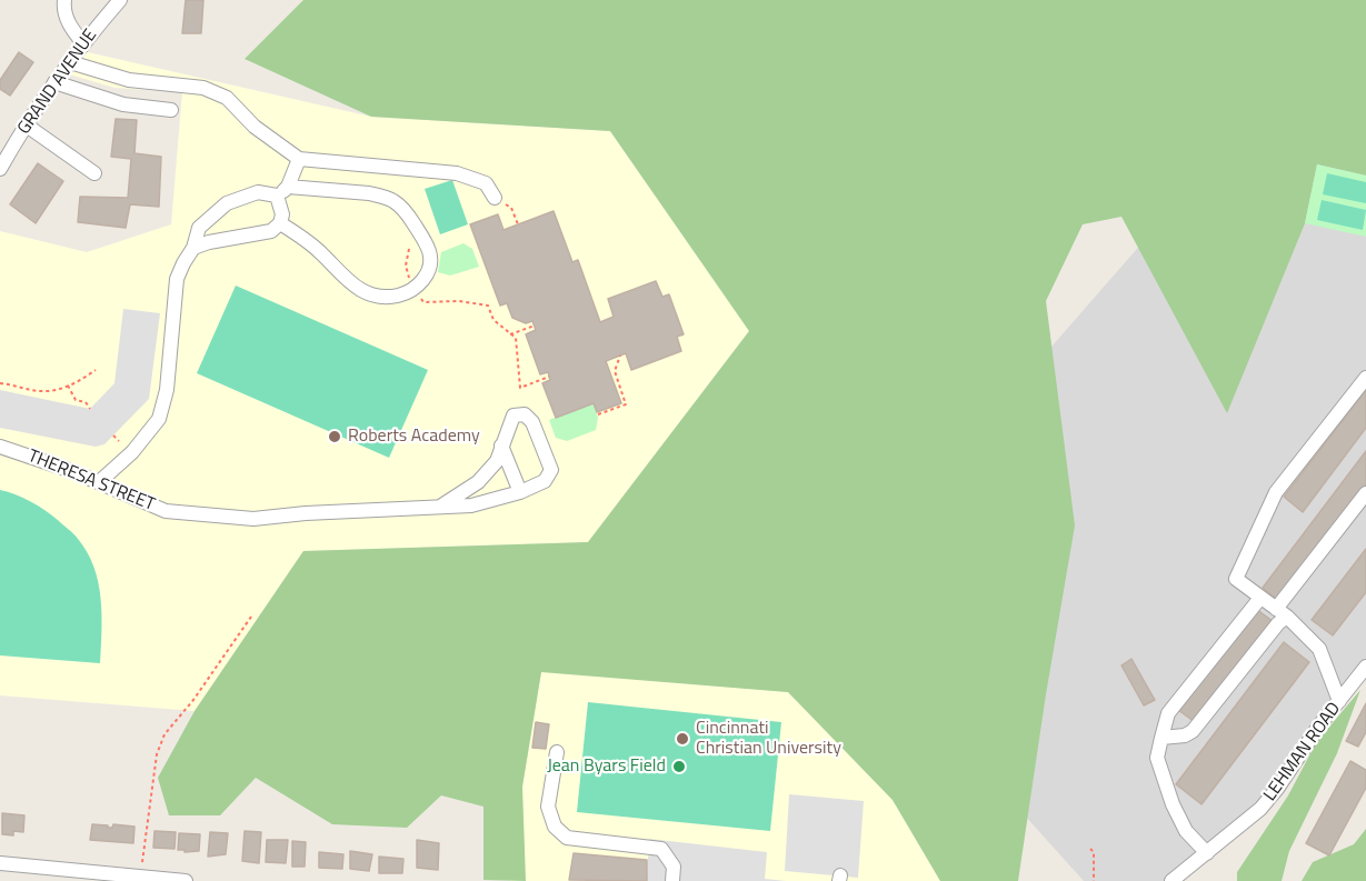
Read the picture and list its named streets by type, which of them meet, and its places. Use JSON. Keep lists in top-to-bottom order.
{
  "streets": {
    "street": ["GRAND AVENUE", "THERESA STREET", "LEHMAN ROAD"]
  },
  "places": ["Roberts Academy", "Cincinnati Christian University", "Jean Byars Field"]
}
